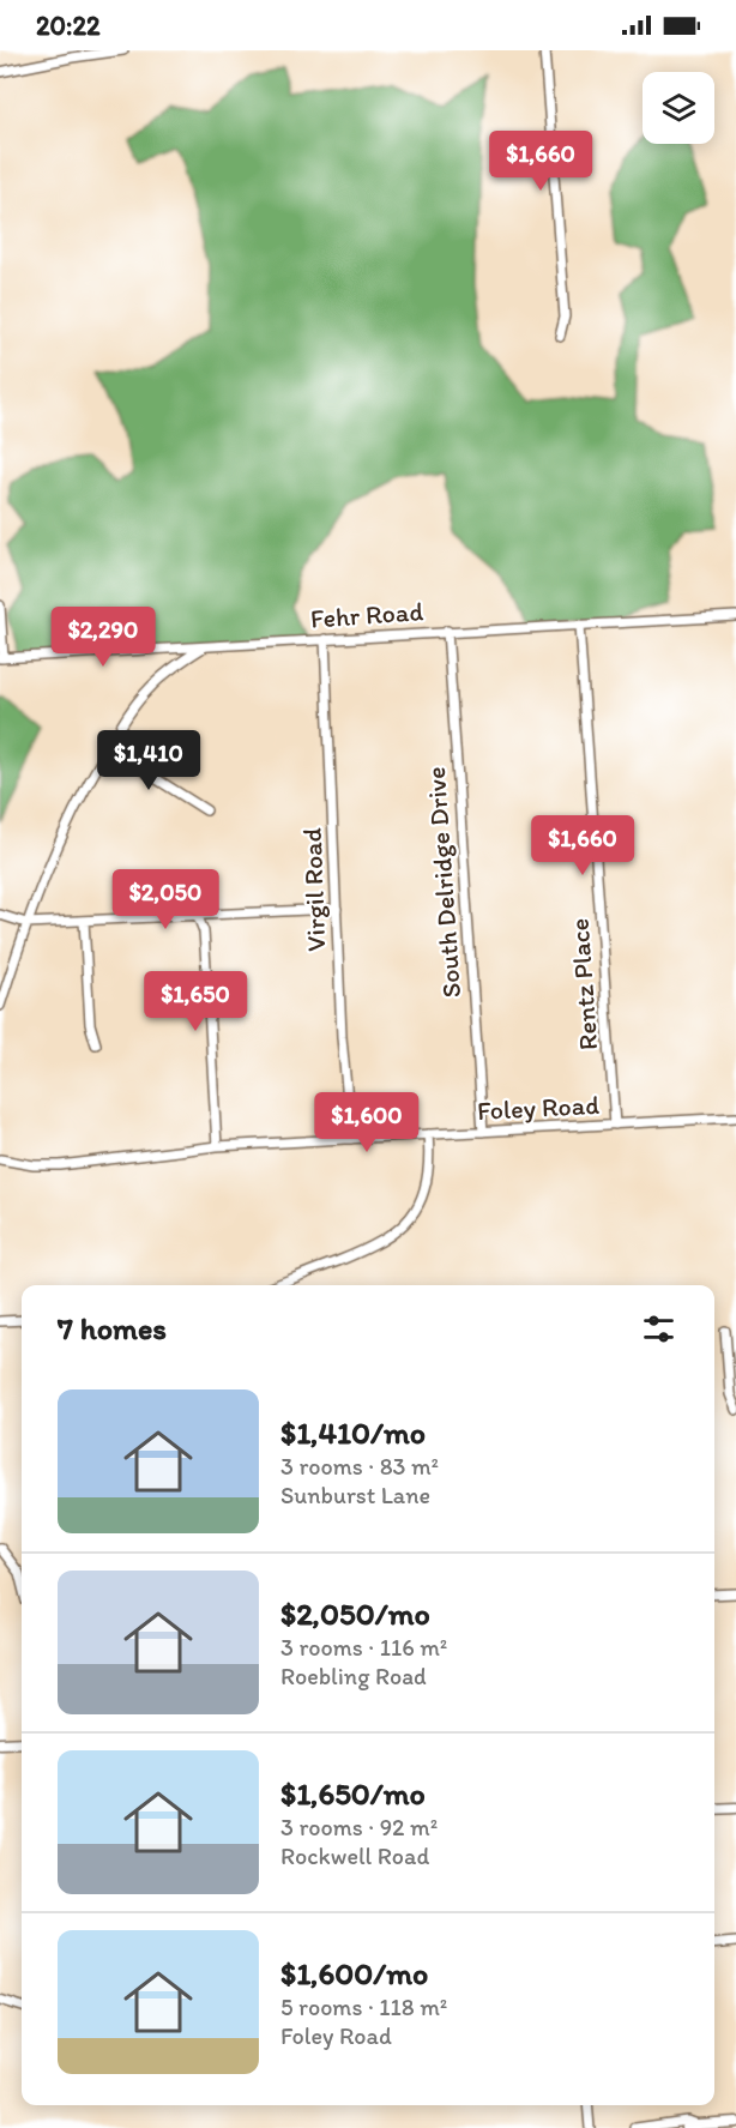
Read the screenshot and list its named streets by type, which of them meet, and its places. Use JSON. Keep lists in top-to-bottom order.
{
  "streets": {
    "street": [
      "Fehr Road",
      "South Delridge Drive",
      "Virgil Road",
      "Rentz Place",
      "Foley Road"
    ]
  },
  "crossings": [
    ["Fehr Road", "South Delridge Drive"],
    ["Fehr Road", "Virgil Road"],
    ["Fehr Road", "Rentz Place"],
    ["South Delridge Drive", "Foley Road"],
    ["Virgil Road", "Foley Road"],
    ["Rentz Place", "Foley Road"]
  ],
  "page": {
    "status": "20:22",
    "price": [
      "$1,660",
      "$2,290",
      "$1,410",
      "$1,660",
      "$2,050",
      "$1,650",
      "$1,600"
    ],
    "heading": "7 homes",
    "list": [
      {
        "name": "$1,410/mo",
        "note": "3 rooms · 83 m² · Sunburst Lane"
      },
      {
        "name": "$2,050/mo",
        "note": "3 rooms · 116 m² · Roebling Road"
      },
      {
        "name": "$1,650/mo",
        "note": "3 rooms · 92 m² · Rockwell Road"
      },
      {
        "name": "$1,600/mo",
        "note": "5 rooms · 118 m² · Foley Road"
      }
    ]
  }
}
